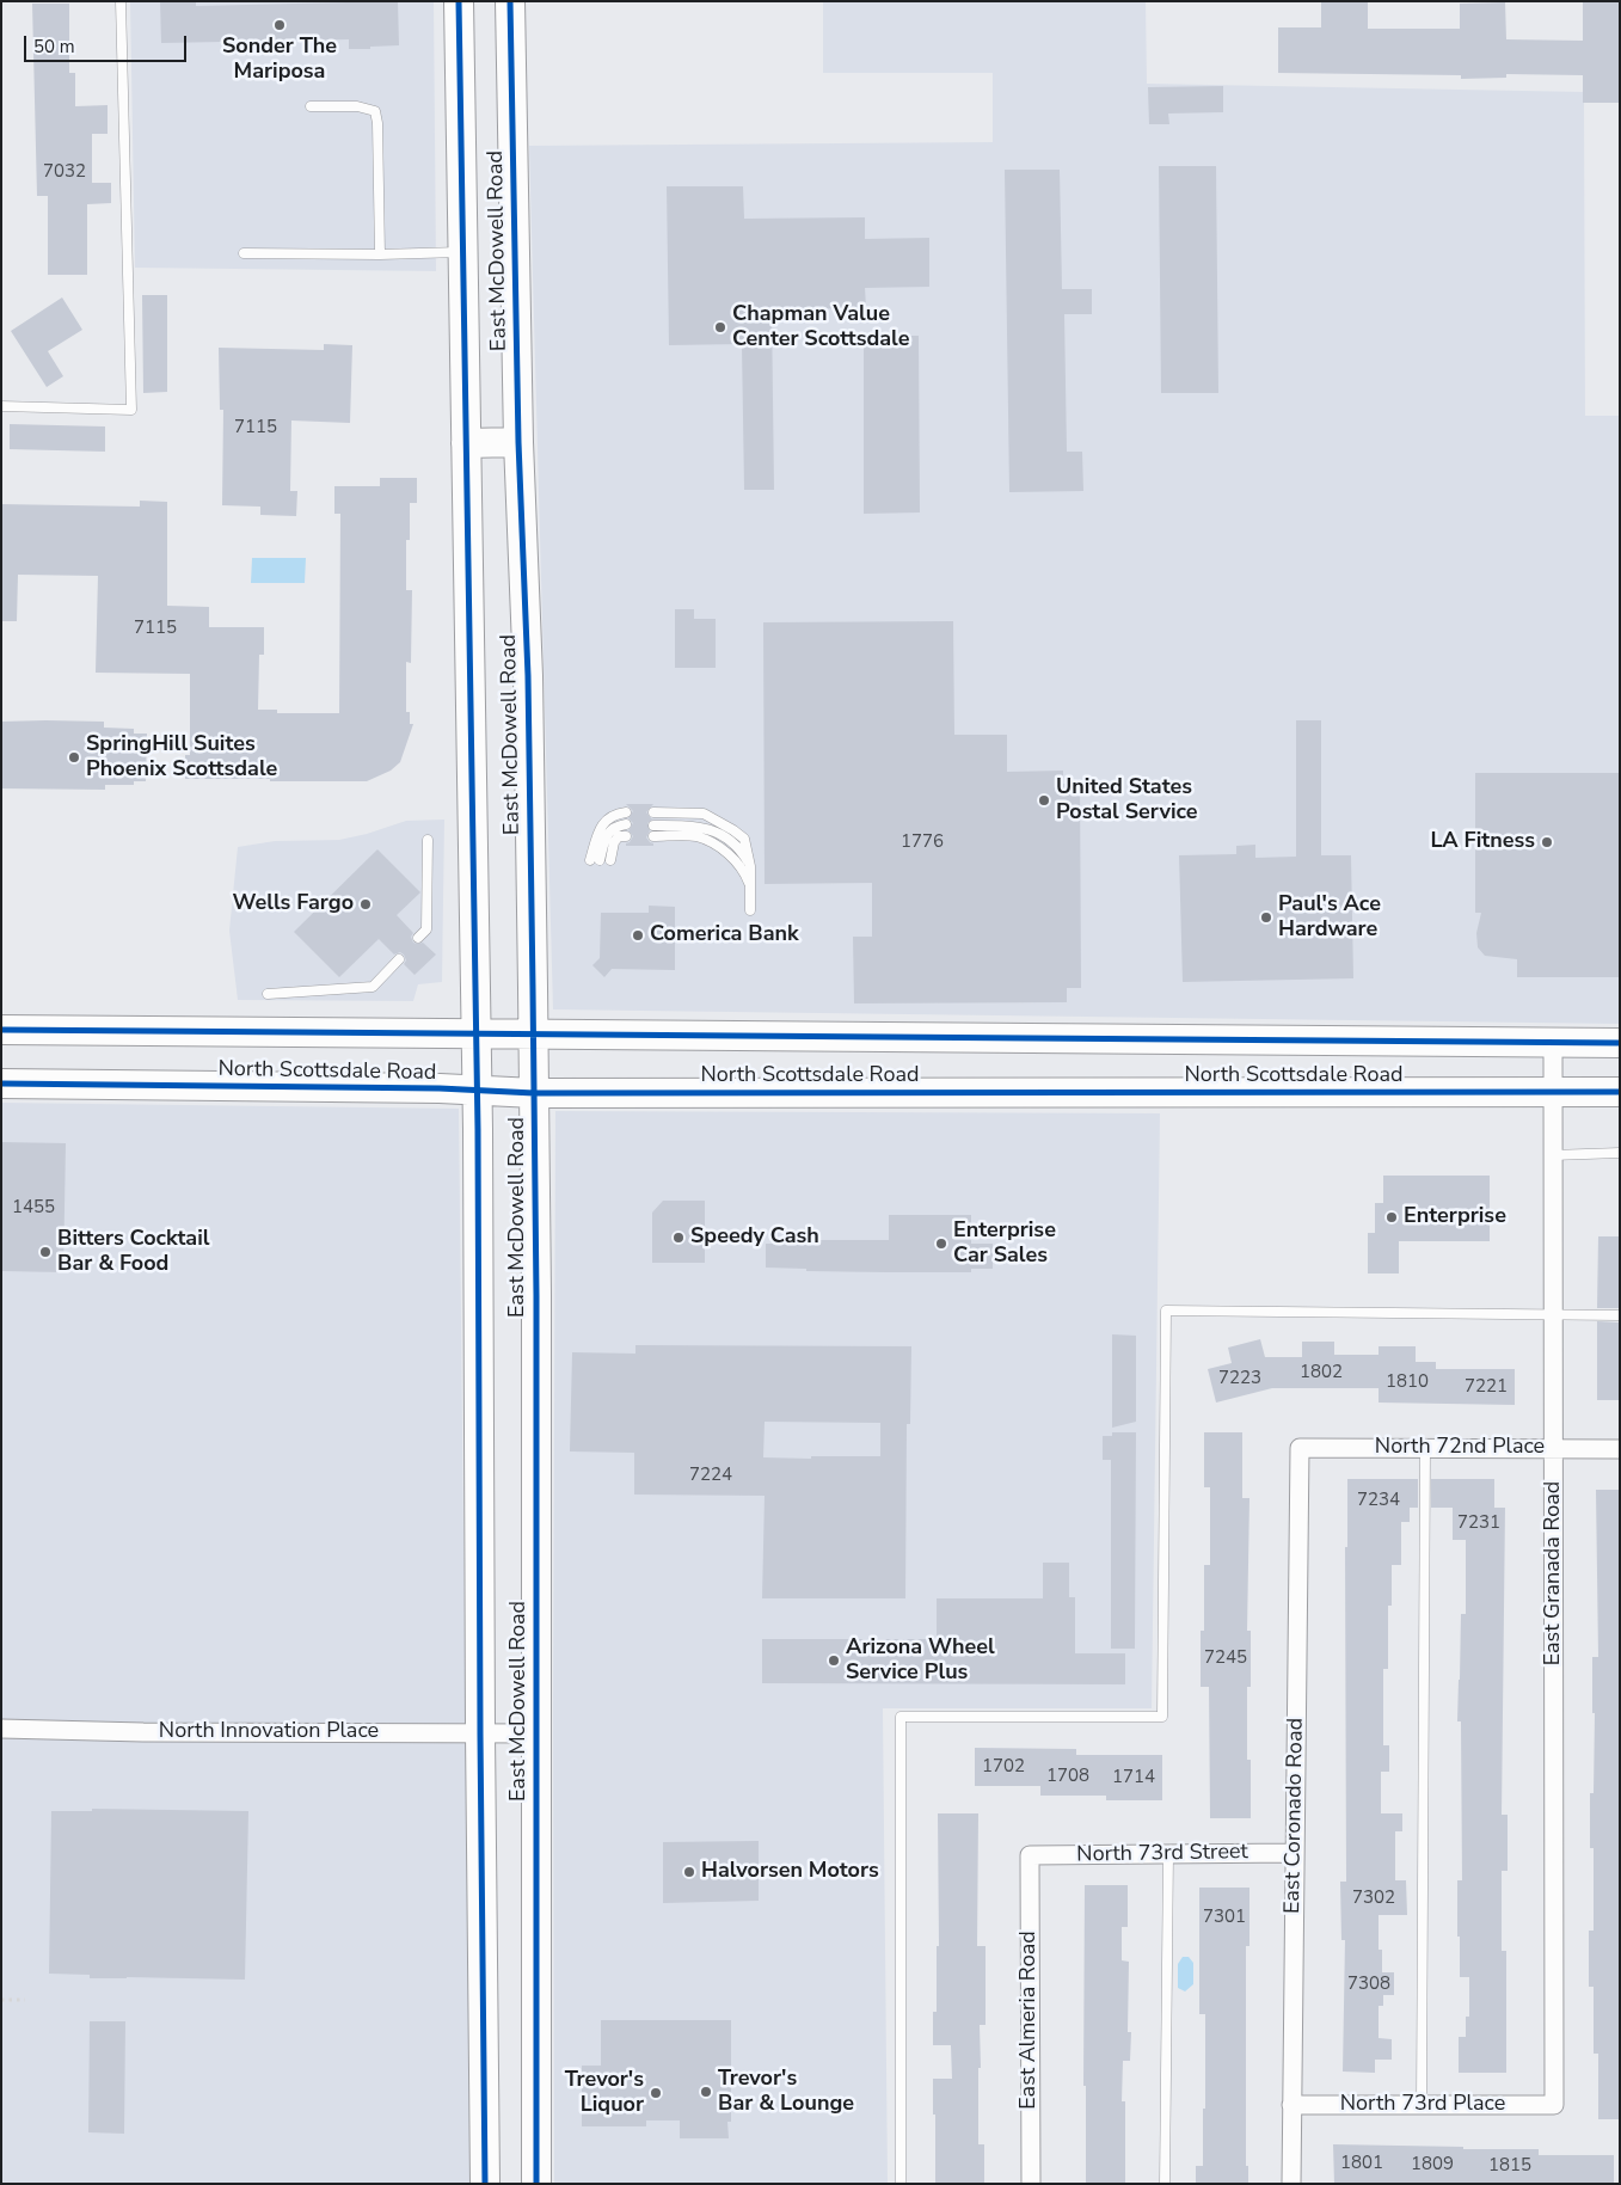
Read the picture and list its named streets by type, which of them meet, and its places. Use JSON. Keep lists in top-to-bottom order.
{
  "streets": {
    "main road": ["East McDowell Road", "North Scottsdale Road"],
    "street": [
      "North 72nd Place",
      "East Granada Road",
      "North Innovation Place",
      "East Coronado Road",
      "North 73rd Street",
      "East Almeria Road",
      "North 73rd Place"
    ]
  },
  "crossings": [
    ["East McDowell Road", "North Scottsdale Road"],
    ["East McDowell Road", "North Innovation Place"],
    ["North Scottsdale Road", "East Granada Road"],
    ["North 72nd Place", "East Granada Road"],
    ["North 72nd Place", "East Coronado Road"],
    ["East Granada Road", "North 73rd Place"],
    ["East Coronado Road", "North 73rd Street"],
    ["East Coronado Road", "North 73rd Place"],
    ["North 73rd Street", "East Almeria Road"]
  ],
  "places": [
    "Sonder The Mariposa",
    "Chapman Value Center Scottsdale",
    "SpringHill Suites Phoenix Scottsdale",
    "United States Postal Service",
    "LA Fitness",
    "Wells Fargo",
    "Paul's Ace Hardware",
    "Comerica Bank",
    "Enterprise",
    "Speedy Cash",
    "Enterprise Car Sales",
    "Bitters Cocktail Bar & Food",
    "Arizona Wheel Service Plus",
    "Halvorsen Motors",
    "Trevor's Bar & Lounge",
    "Trevor's Liquor"
  ],
  "house_numbers": [
    "7032",
    "7115",
    "7115",
    "1776",
    "1455",
    "1802",
    "7223",
    "1810",
    "7221",
    "7224",
    "7234",
    "7231",
    "7245",
    "1702",
    "1708",
    "1714",
    "7302",
    "7301",
    "7308",
    "1801",
    "1809",
    "1815"
  ],
  "scale_bar": "50 m"
}
